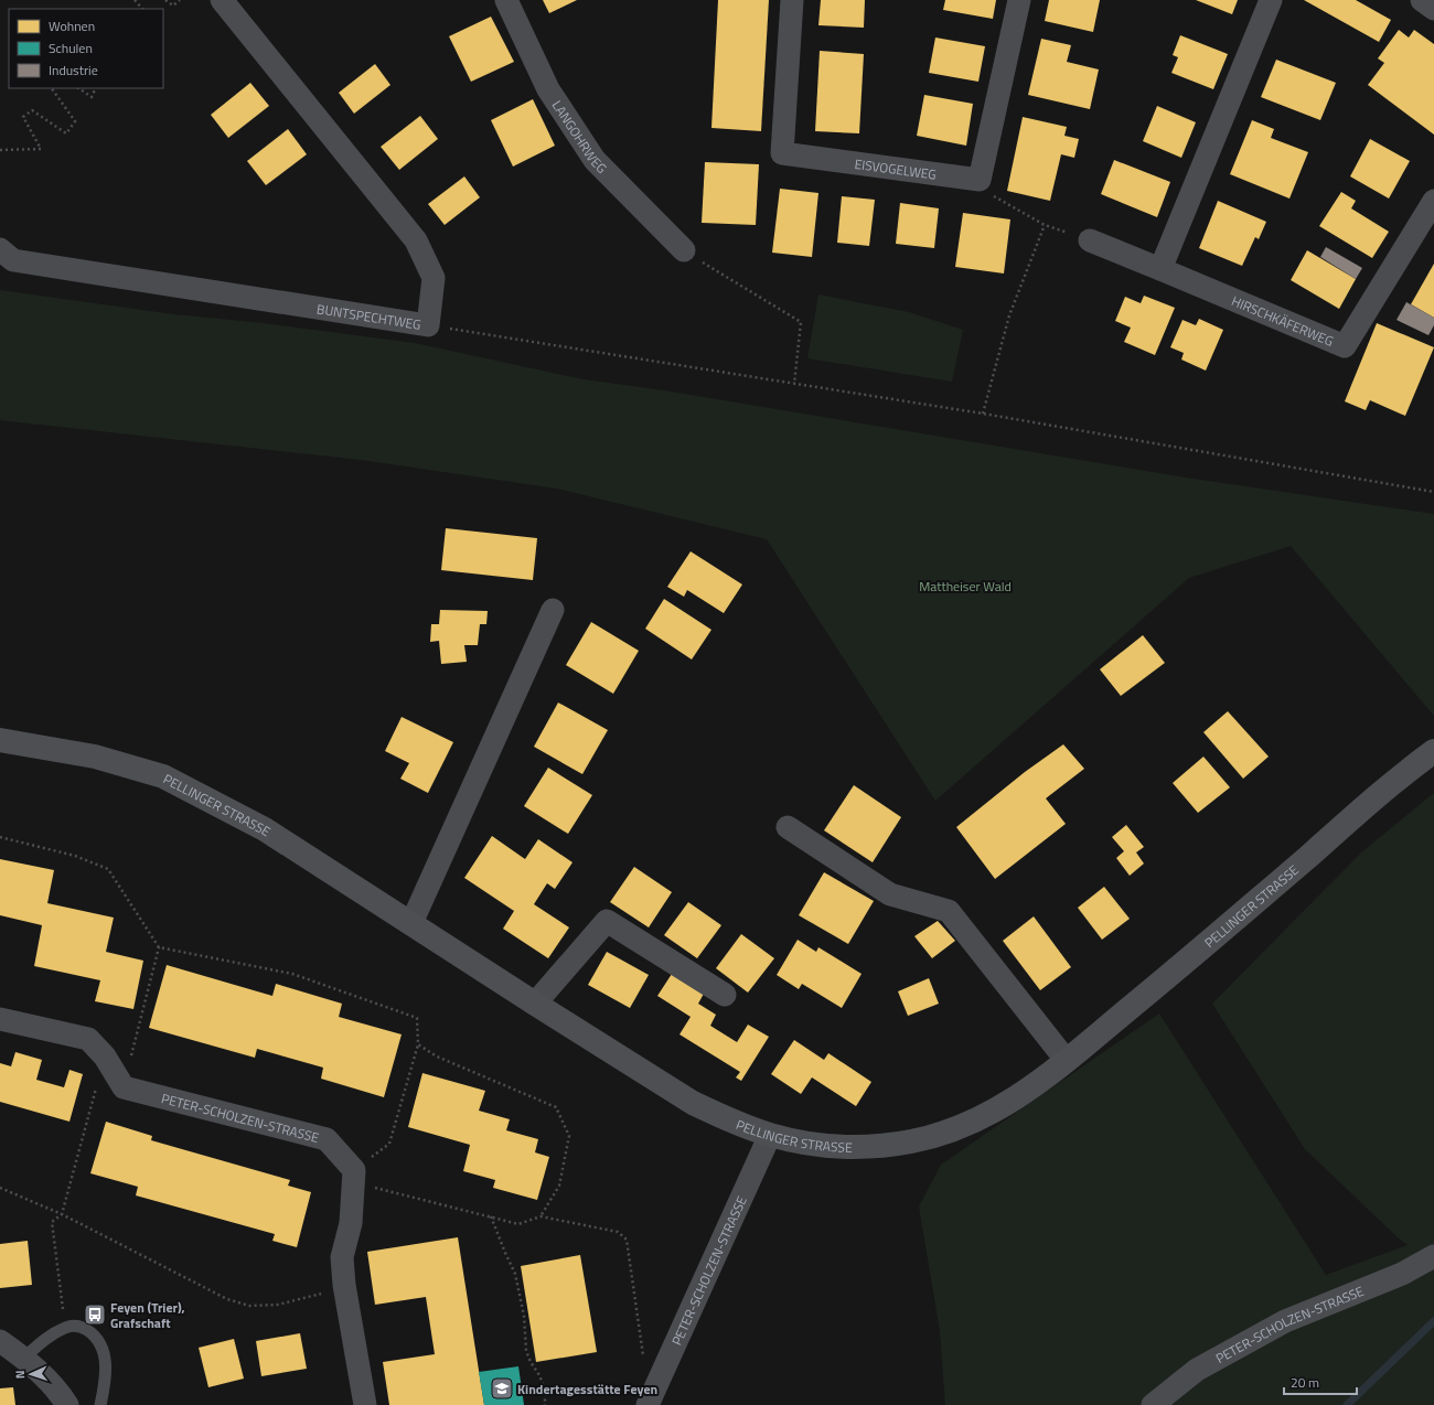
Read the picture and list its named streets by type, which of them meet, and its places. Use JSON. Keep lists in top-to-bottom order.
{
  "streets": {
    "main road": ["PELLINGER STRASSE"],
    "street": [
      "LANGOHRWEG",
      "EISVOGELWEG",
      "BUNTSPECHTWEG",
      "HIRSCHKÄFERWEG",
      "PETER-SCHOLZEN-STRASSE"
    ]
  },
  "crossings": [
    ["PELLINGER STRASSE", "PETER-SCHOLZEN-STRASSE"]
  ],
  "parks": ["Mattheiser Wald"],
  "places": {
    "bus stop": ["Feyen (Trier), Grafschaft"],
    "school or university": ["Kindertagesstätte Feyen"]
  },
  "legend": ["Wohnen", "Schulen", "Industrie"],
  "scale_bar": "20 m",
  "north": "left"
}
